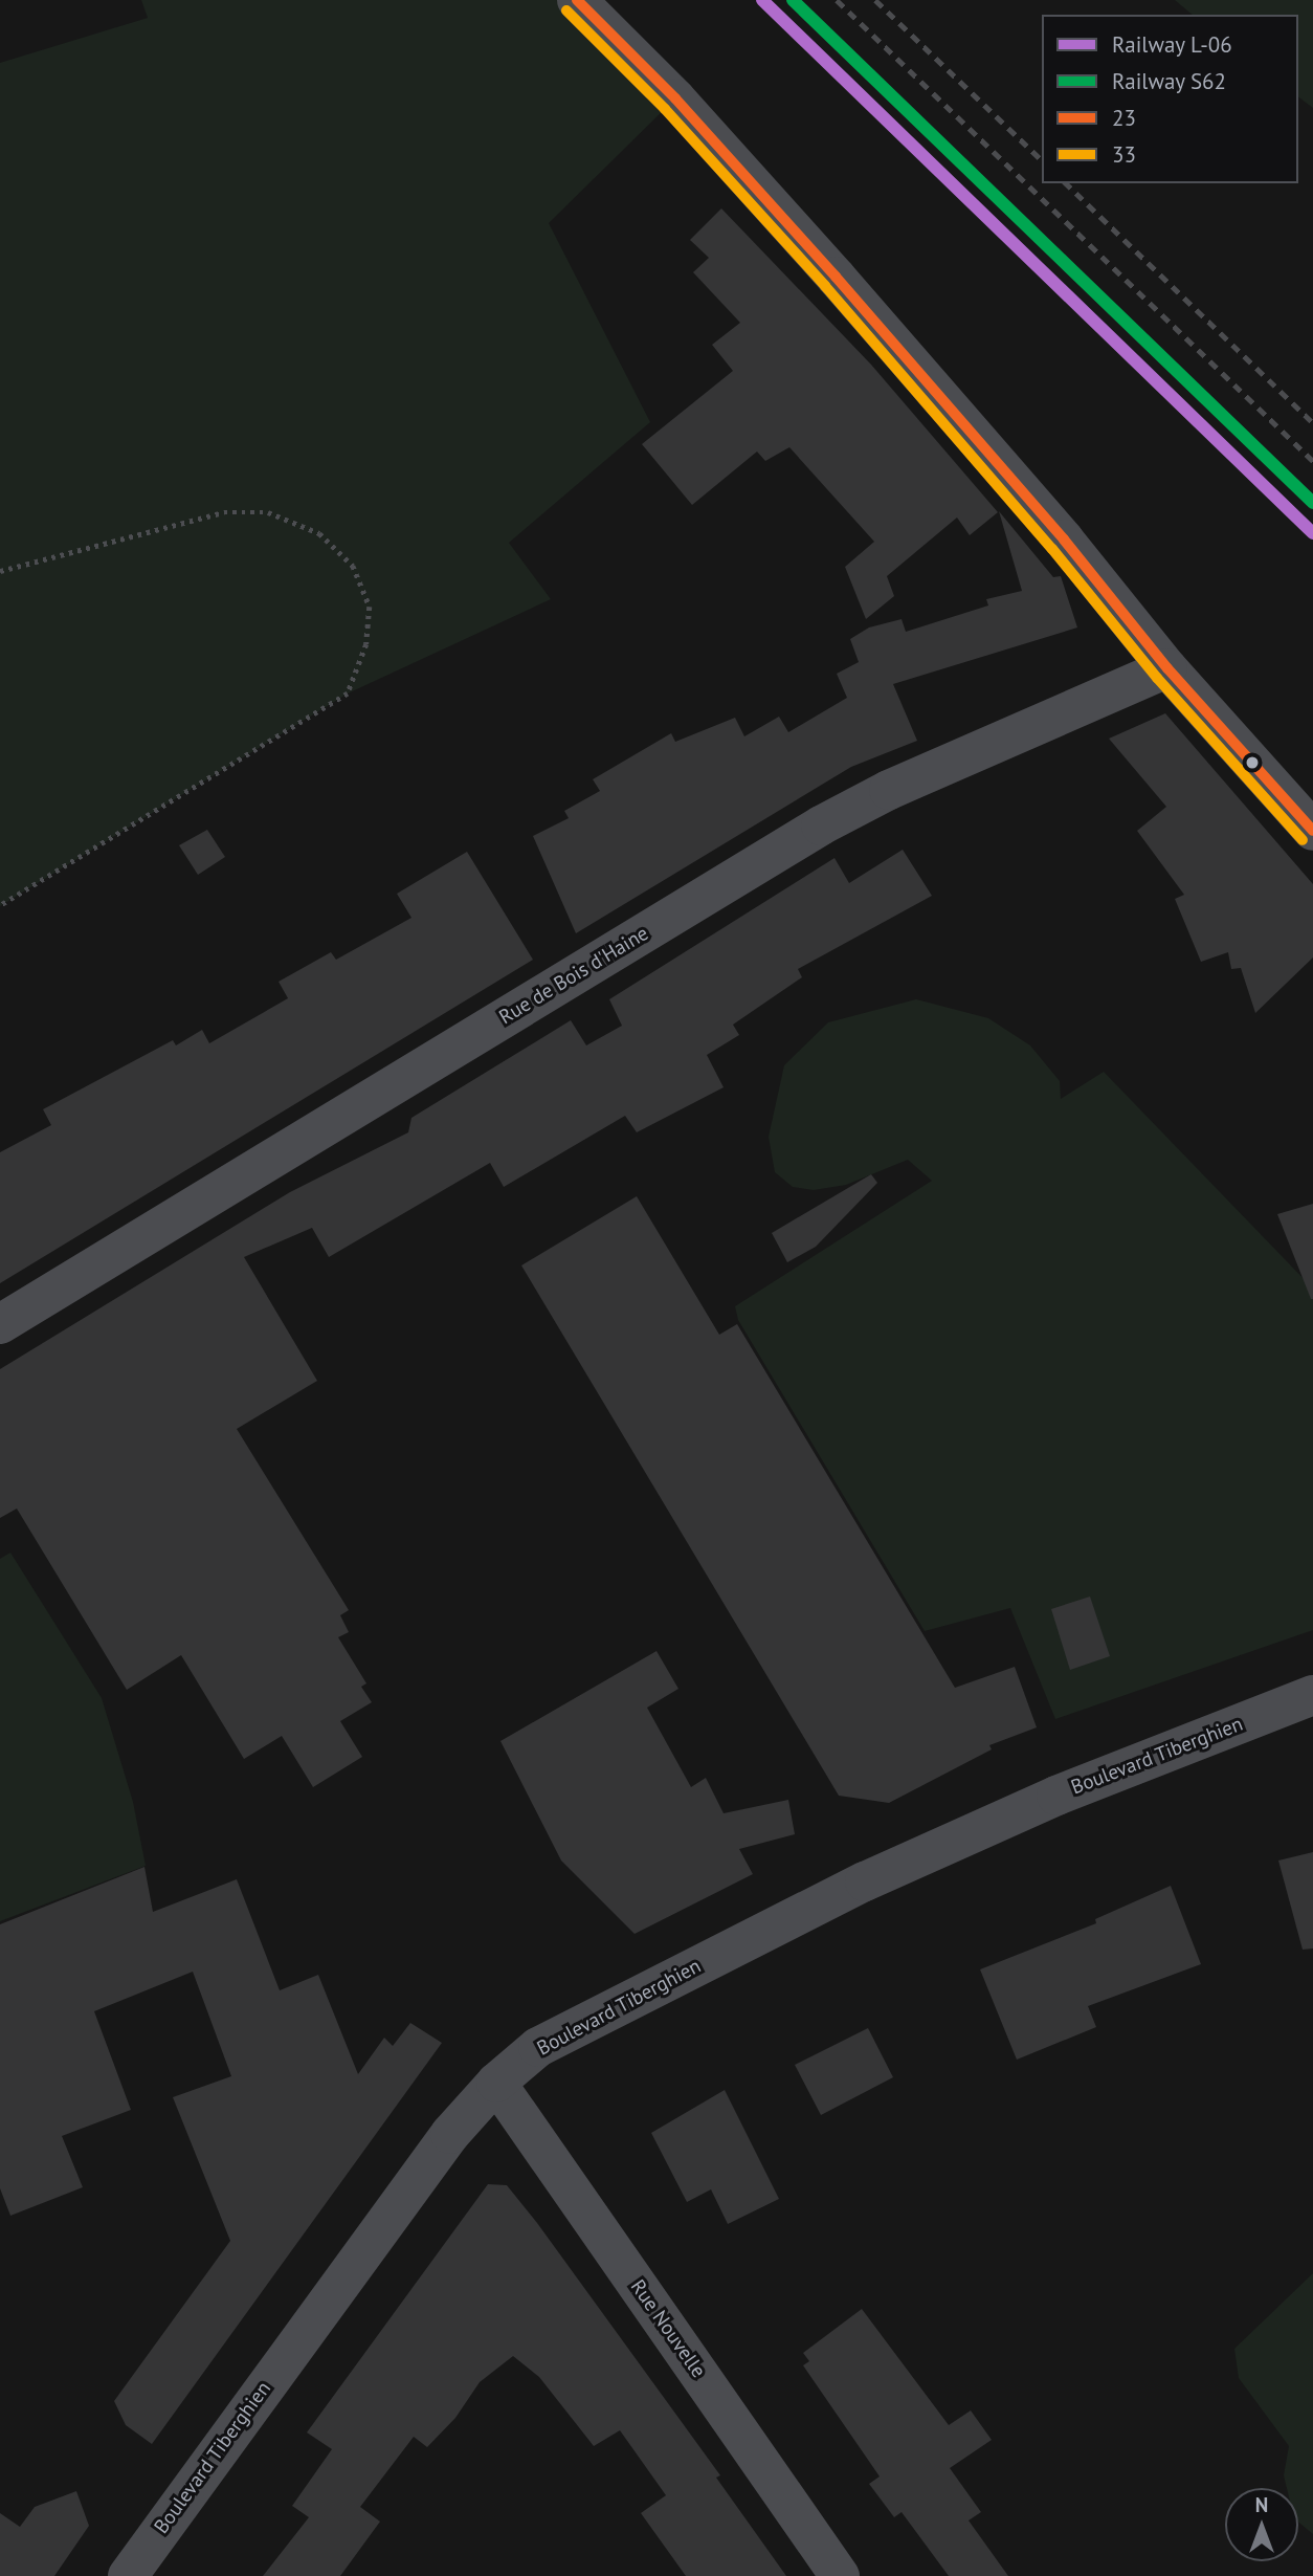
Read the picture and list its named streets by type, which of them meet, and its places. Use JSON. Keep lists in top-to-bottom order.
{
  "streets": {
    "street": ["Rue de Bois d'Haine", "Boulevard Tiberghien", "Rue Nouvelle"]
  },
  "crossings": [
    ["Boulevard Tiberghien", "Rue Nouvelle"]
  ],
  "lines": [
    "rail line L-06",
    "rail line S62",
    "transit line 23",
    "transit line 33"
  ],
  "legend": [
    "Railway L-06",
    "Railway S62",
    "23",
    "33"
  ],
  "north": "top"
}
